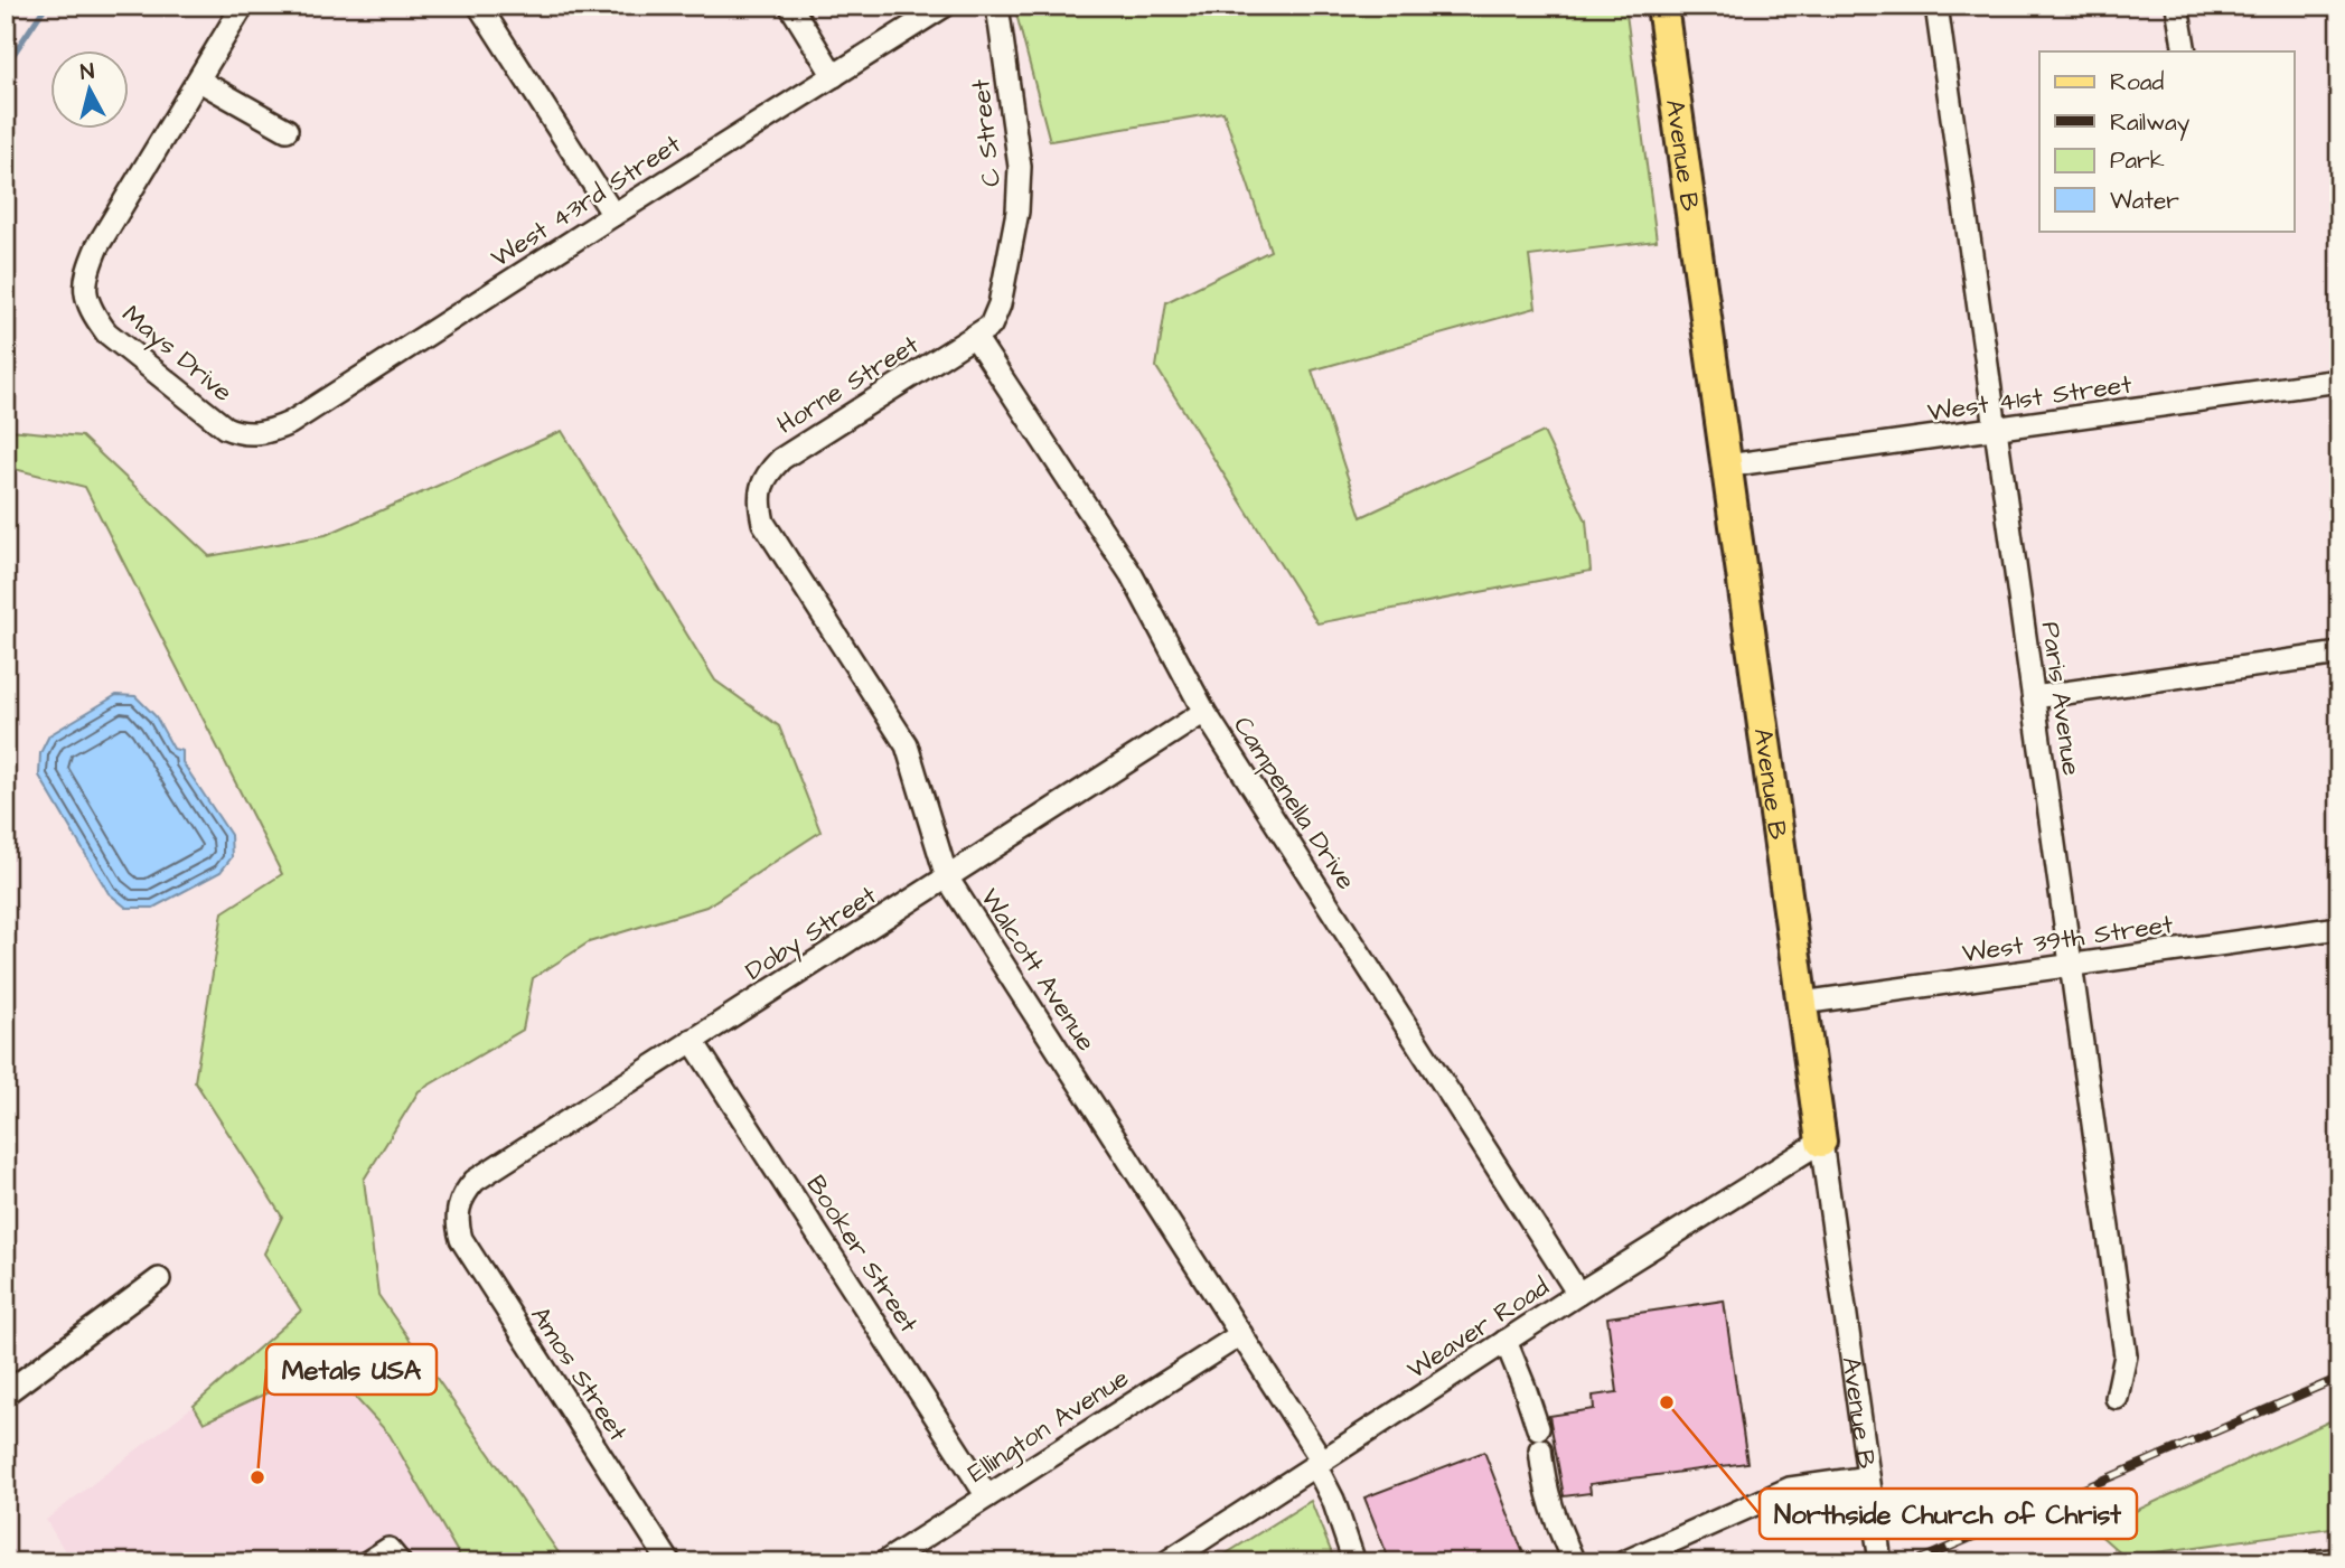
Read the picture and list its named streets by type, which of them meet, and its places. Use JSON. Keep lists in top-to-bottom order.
{
  "streets": {
    "main road": ["Avenue B"],
    "street": [
      "C Street",
      "West 43rd Street",
      "Mays Drive",
      "Horne Street",
      "West 41st Street",
      "Paris Avenue",
      "Campenella Drive",
      "Doby Street",
      "West 39th Street",
      "Walcott Avenue",
      "Booker Street",
      "Weaver Road",
      "Amos Street",
      "Ellington Avenue"
    ]
  },
  "crossings": [
    ["C Street", "Horne Street"],
    ["C Street", "Campenella Drive"],
    ["Avenue B", "West 41st Street"],
    ["Avenue B", "West 39th Street"],
    ["Avenue B", "Weaver Road"],
    ["West 43rd Street", "Mays Drive"],
    ["Horne Street", "Campenella Drive"],
    ["Horne Street", "Walcott Avenue"],
    ["West 41st Street", "Paris Avenue"],
    ["Paris Avenue", "West 39th Street"],
    ["Campenella Drive", "Doby Street"],
    ["Campenella Drive", "Weaver Road"],
    ["Doby Street", "Walcott Avenue"],
    ["Doby Street", "Booker Street"],
    ["Doby Street", "Amos Street"],
    ["Walcott Avenue", "Weaver Road"],
    ["Walcott Avenue", "Ellington Avenue"],
    ["Booker Street", "Ellington Avenue"]
  ],
  "places": ["Northside Church of Christ", "Metals USA"],
  "legend": [
    "Road",
    "Railway",
    "Park",
    "Water"
  ],
  "north": "top"
}
